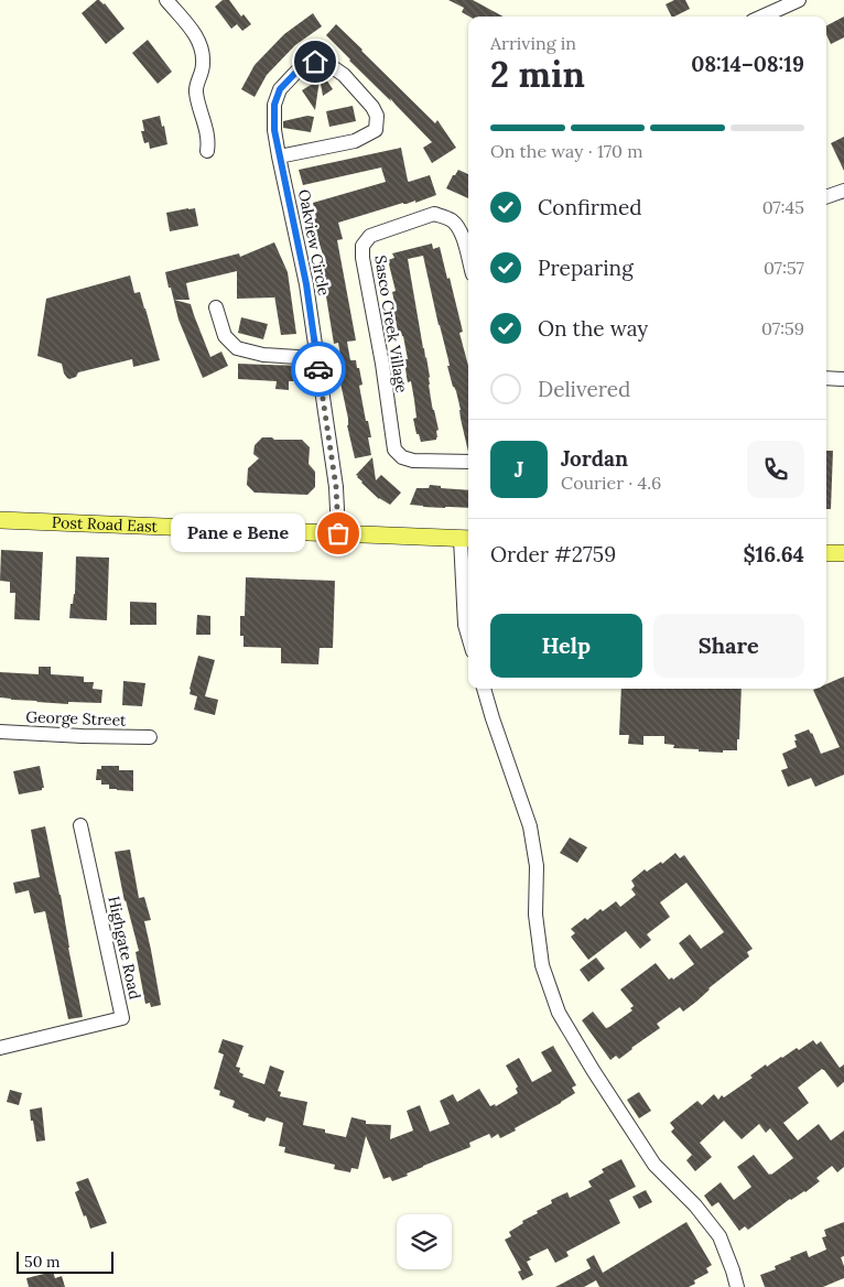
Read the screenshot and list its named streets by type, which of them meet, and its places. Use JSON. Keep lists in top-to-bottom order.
{
  "streets": {
    "main road": ["Post Road East"],
    "street": [
      "Oakview Circle",
      "Sasco Creek Village",
      "George Street",
      "Highgate Road"
    ]
  },
  "crossings": [
    ["Oakview Circle", "Post Road East"]
  ],
  "places": ["Pane e Bene"],
  "scale_bar": "50 m",
  "page": {
    "heading": ["2 min", "Arriving in", "08:14–08:19"],
    "panel": [
      "Jordan",
      "Courier · 4.6",
      "Order #2759",
      "$16.64"
    ],
    "bar": "On the way · 170 m",
    "list": [
      ["Confirmed", "07:45"],
      ["Preparing", "07:57"],
      ["On the way", "07:59"],
      "Delivered"
    ],
    "round": "J",
    "bubble": "Pane e Bene",
    "buttons": ["Help", "Share"],
    "scale": "50 m"
  }
}
